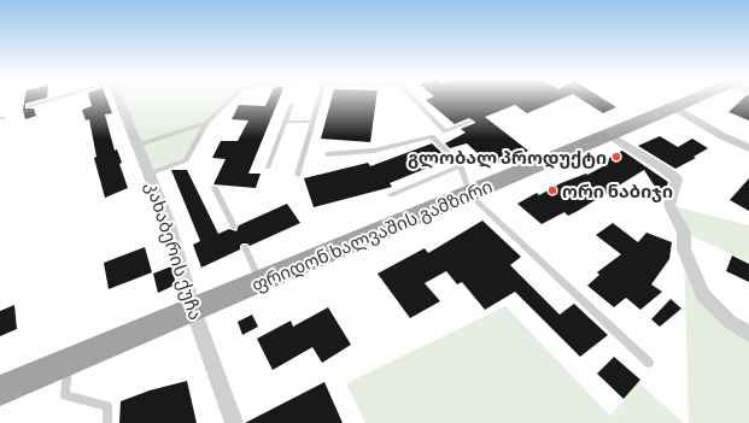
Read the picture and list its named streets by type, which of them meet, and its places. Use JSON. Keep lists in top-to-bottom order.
{
  "streets": {
    "highway": ["ფრიდონ ხალვაშის გამზირი"],
    "street": ["კახაბერის ქუჩა"]
  },
  "crossings": [
    ["ფრიდონ ხალვაშის გამზირი", "კახაბერის ქუჩა"]
  ],
  "places": ["გლობალ პროდუქტი", "ორი ნაბიჯი"]
}
